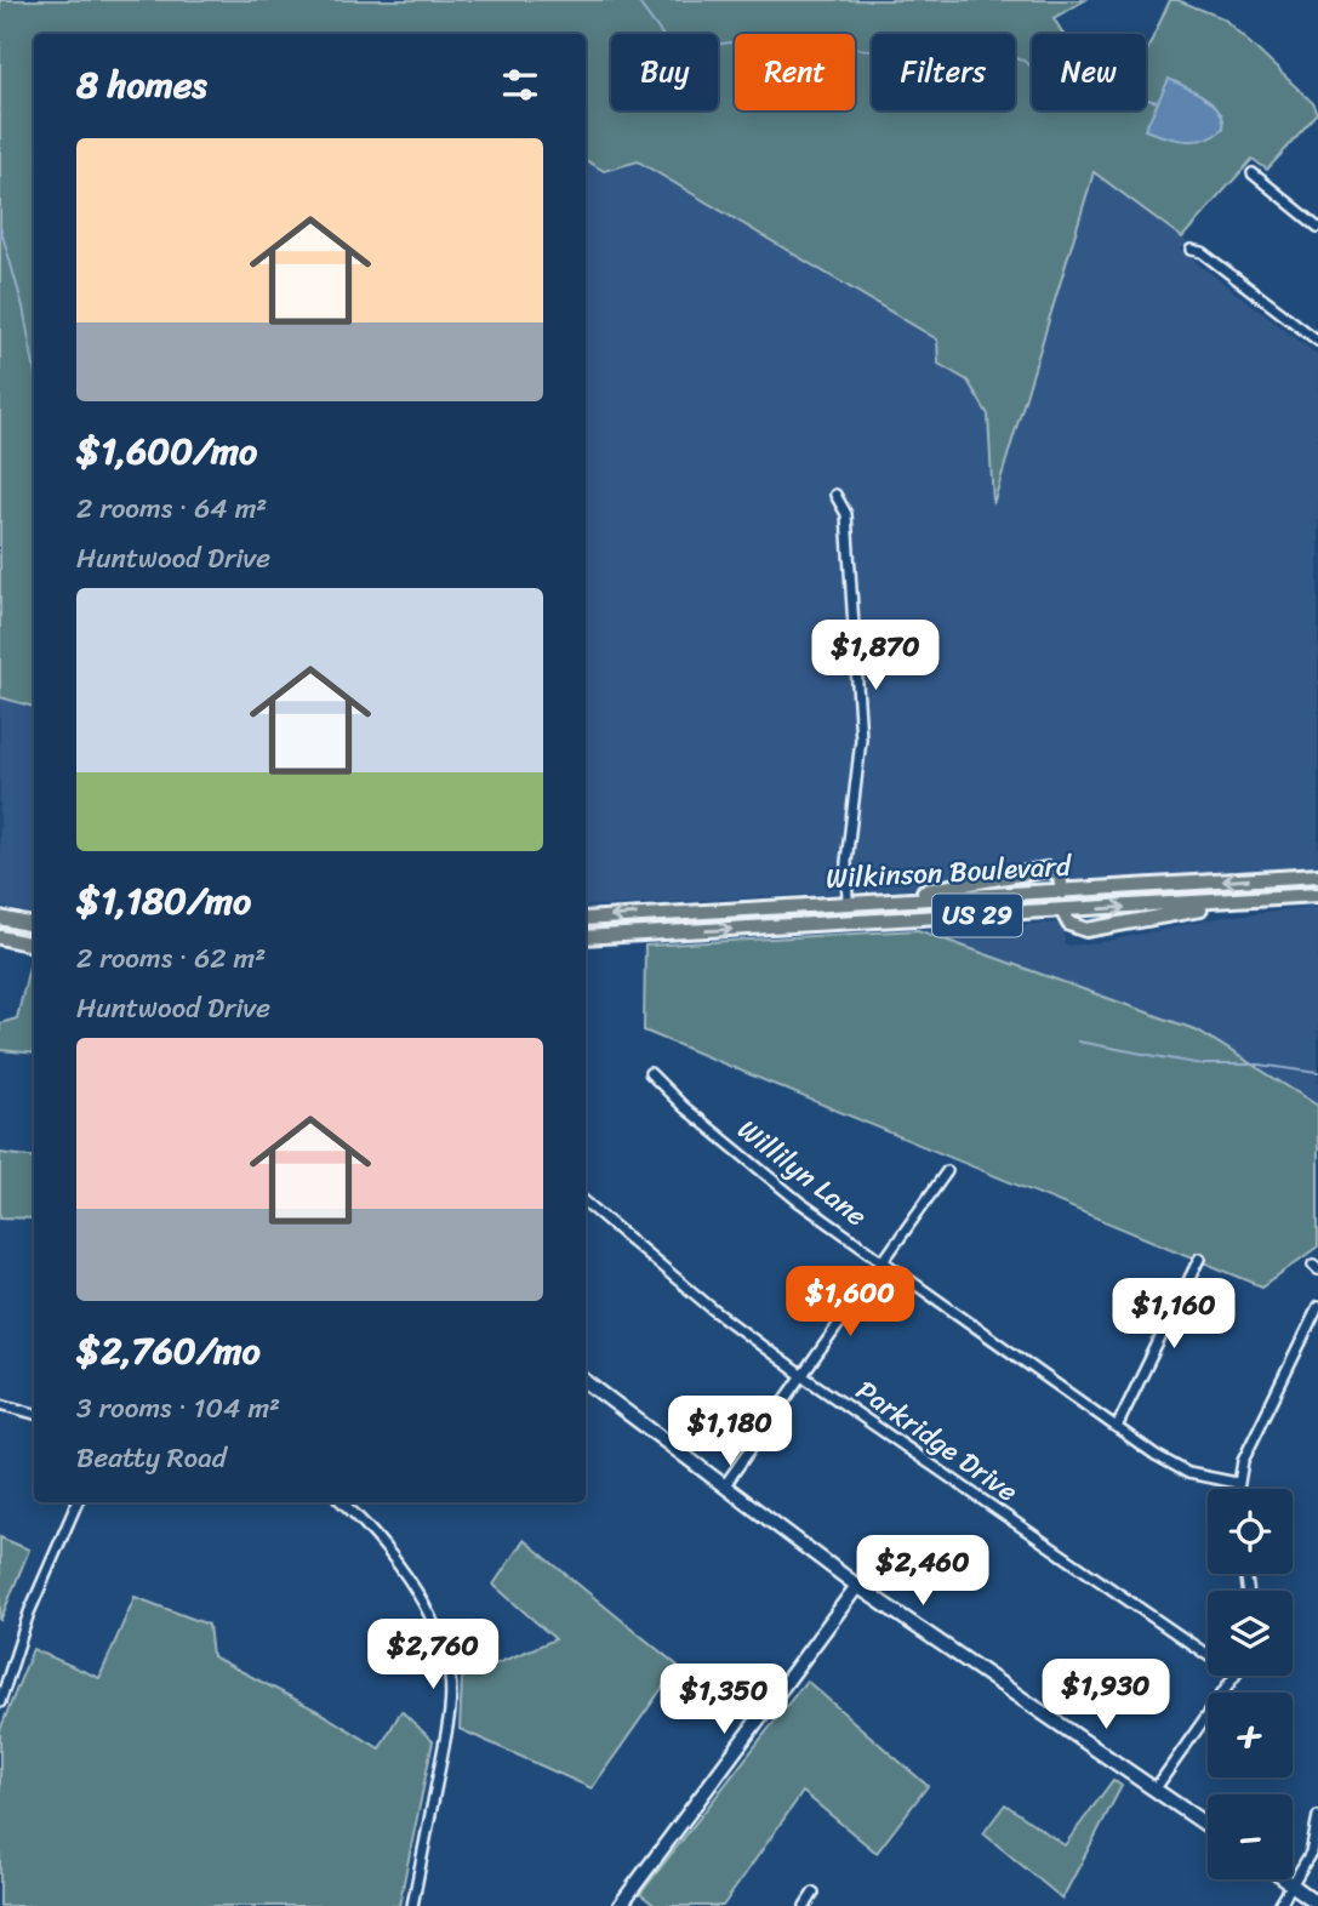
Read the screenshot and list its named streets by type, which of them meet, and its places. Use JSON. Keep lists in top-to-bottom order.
{
  "streets": {
    "main road": ["Wilkinson Boulevard", "US 29"],
    "street": ["Willilyn Lane", "Parkridge Drive"]
  },
  "page": {
    "chip": [
      "Buy",
      "Rent",
      "Filters",
      "New"
    ],
    "heading": "8 homes",
    "list": [
      {
        "name": "$1,600/mo",
        "note": "2 rooms · 64 m² · Huntwood Drive"
      },
      {
        "name": "$1,180/mo",
        "note": "2 rooms · 62 m² · Huntwood Drive"
      },
      {
        "name": "$2,760/mo",
        "note": "3 rooms · 104 m² · Beatty Road"
      }
    ],
    "price": [
      "$1,870",
      "$1,600",
      "$1,160",
      "$1,180",
      "$2,460",
      "$2,760",
      "$1,930",
      "$1,350"
    ],
    "map_buttons": ["+", "−"]
  }
}
